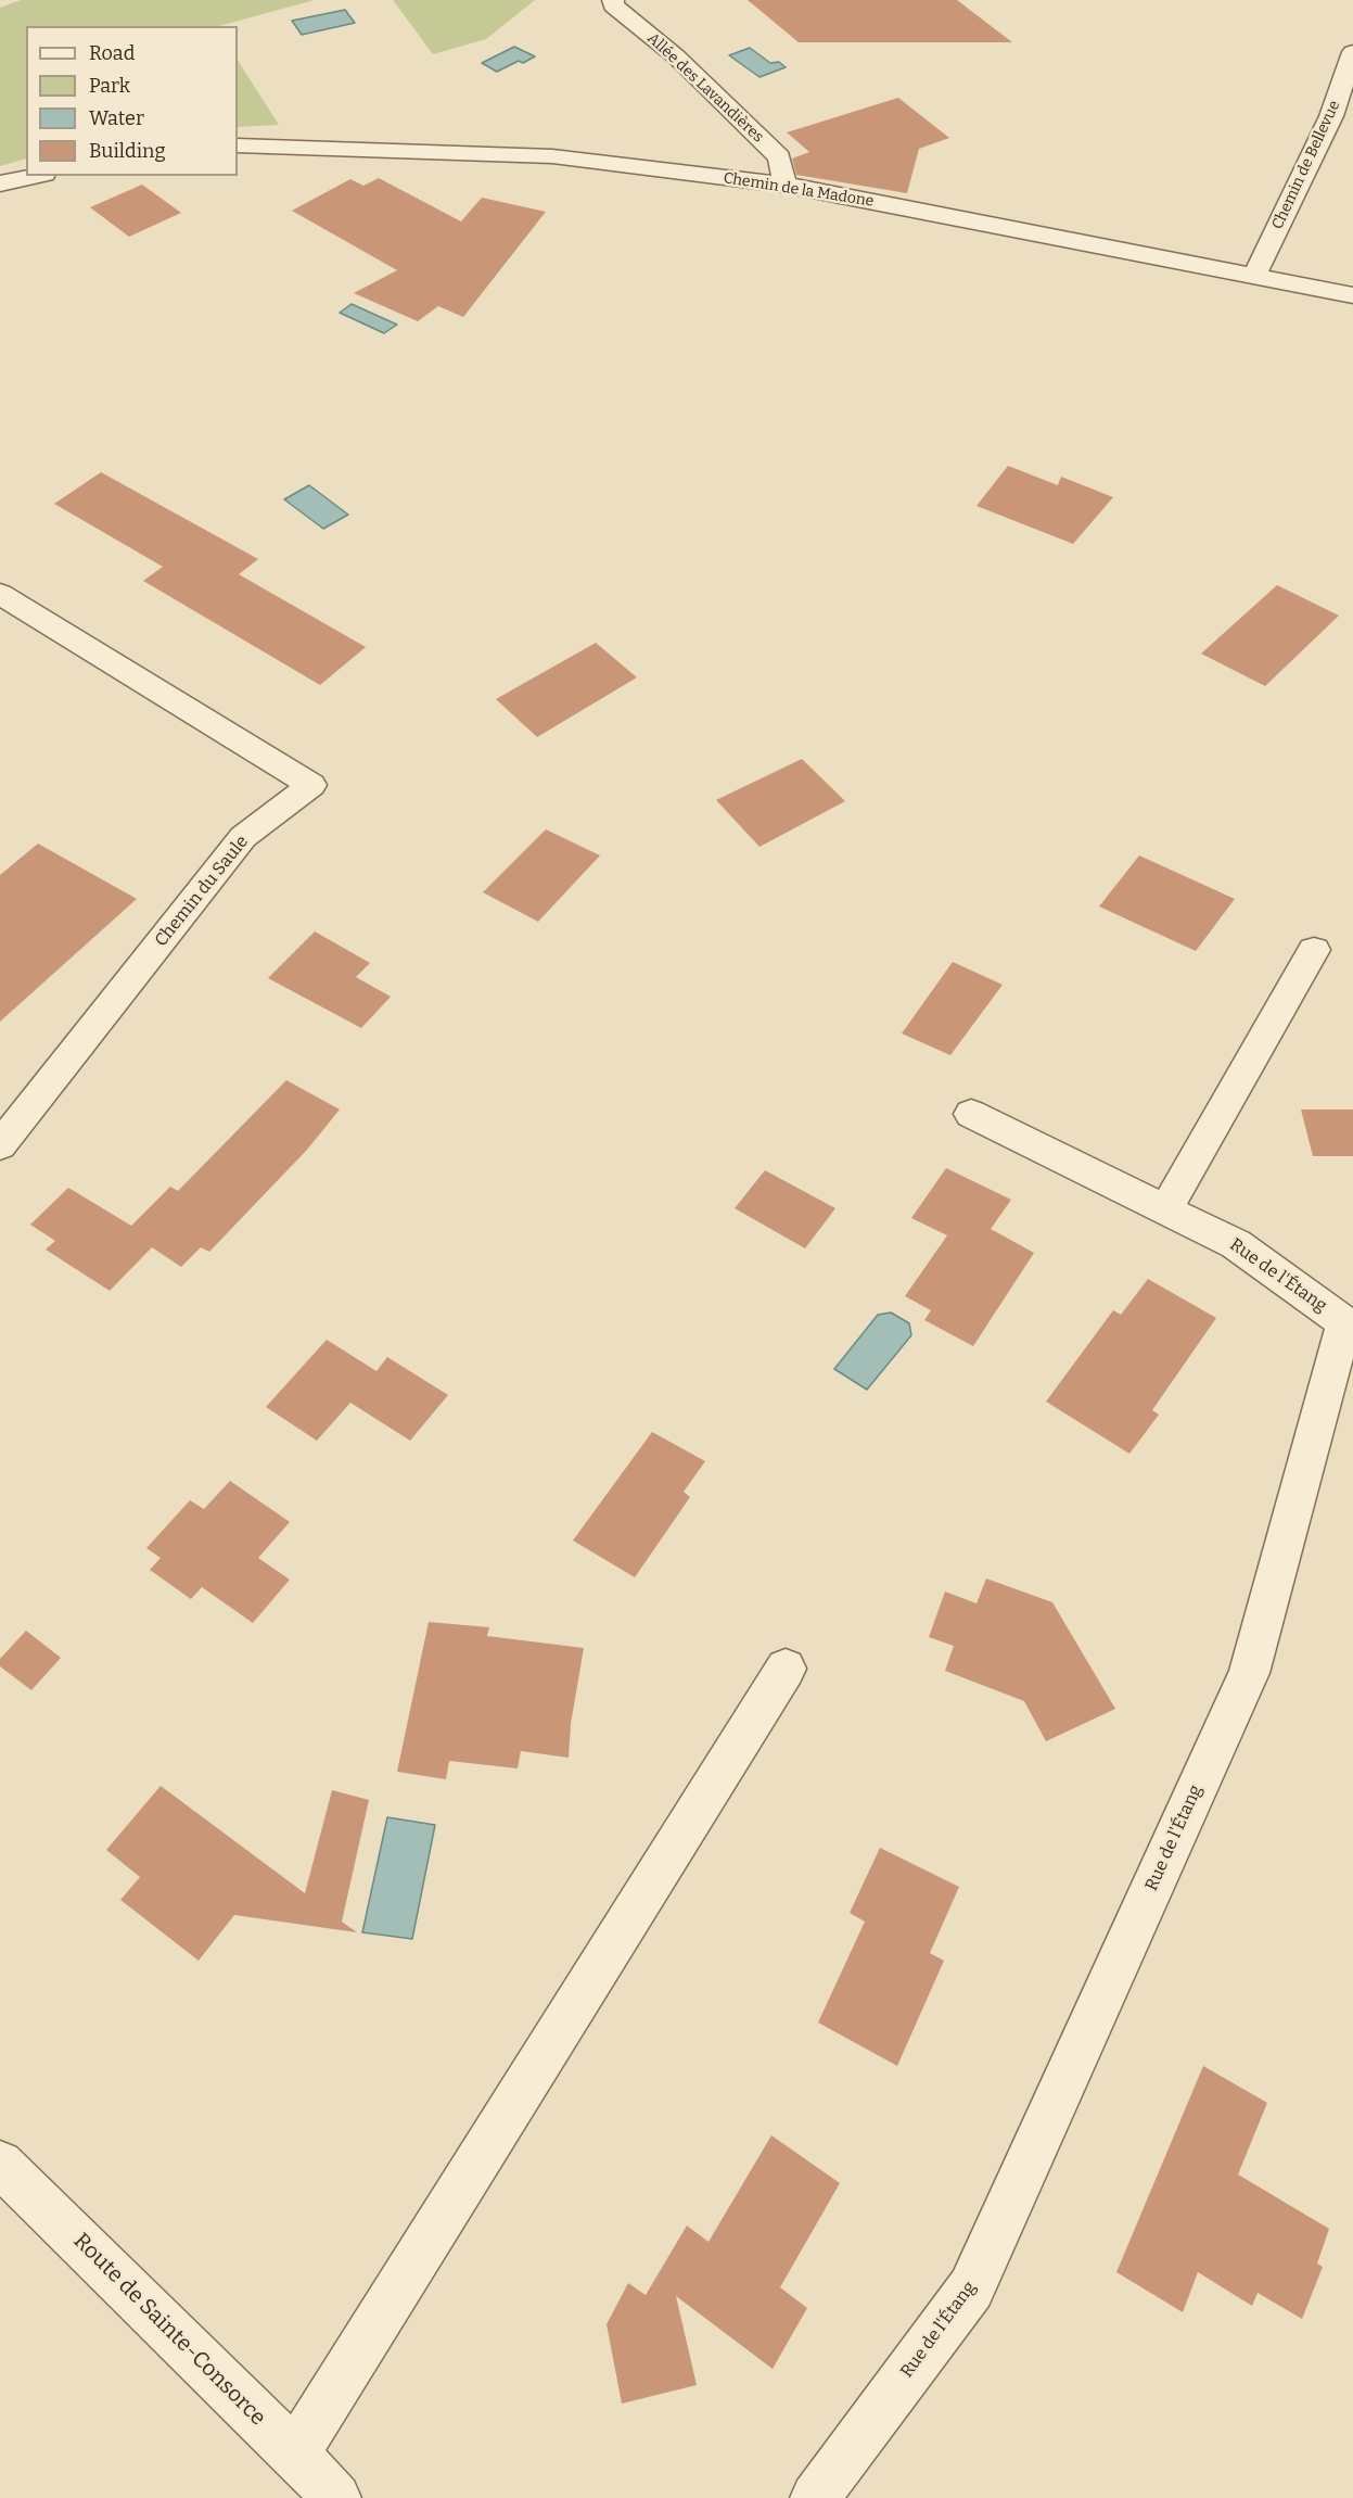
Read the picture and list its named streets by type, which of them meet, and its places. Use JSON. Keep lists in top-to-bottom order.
{
  "streets": {
    "street": [
      "Allée des Lavandières",
      "Chemin de Bellevue",
      "Chemin de la Madone",
      "Chemin du Saule",
      "Rue de l'Étang",
      "Route de Sainte-Consorce"
    ]
  },
  "crossings": [
    ["Allée des Lavandières", "Chemin de la Madone"],
    ["Chemin de Bellevue", "Chemin de la Madone"]
  ],
  "legend": [
    "Road",
    "Park",
    "Water",
    "Building"
  ]
}
